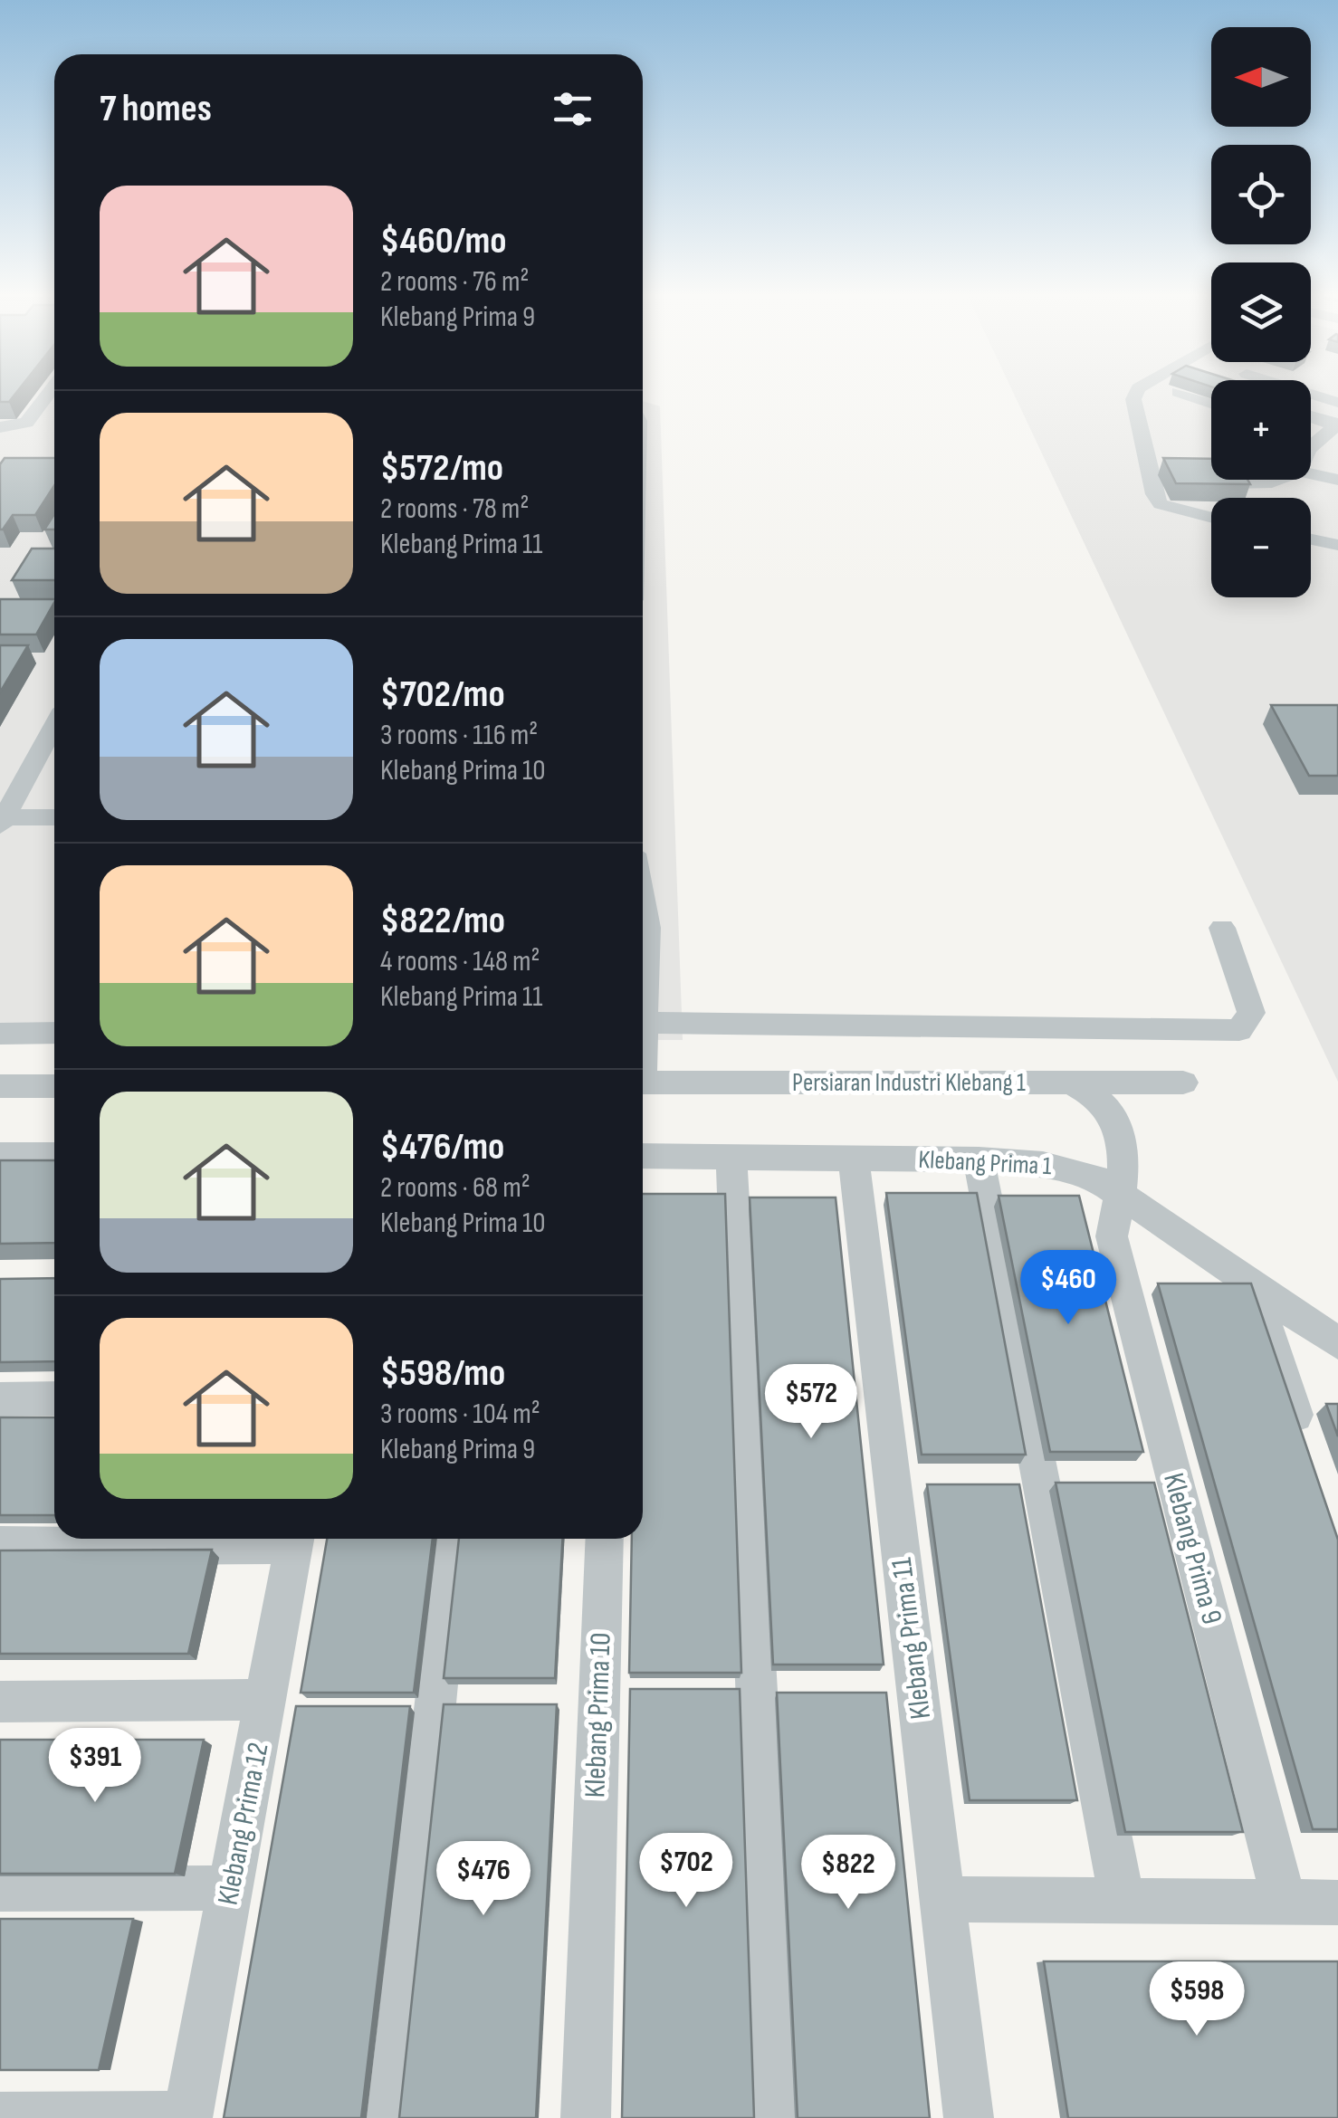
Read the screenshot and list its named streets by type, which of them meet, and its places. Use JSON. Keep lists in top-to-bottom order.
{
  "streets": {
    "street": [
      "Persiaran Industri Klebang 1",
      "Klebang Prima 1",
      "Klebang Prima 9",
      "Klebang Prima 11",
      "Klebang Prima 10",
      "Klebang Prima 12"
    ]
  },
  "crossings": [
    ["Persiaran Industri Klebang 1", "Klebang Prima 9"],
    ["Klebang Prima 1", "Klebang Prima 9"],
    ["Klebang Prima 1", "Klebang Prima 11"]
  ],
  "north": "left",
  "page": {
    "map_buttons": ["+", "−"],
    "heading": "7 homes",
    "list": [
      {
        "name": "$460/mo",
        "note": "2 rooms · 76 m² · Klebang Prima 9"
      },
      {
        "name": "$572/mo",
        "note": "2 rooms · 78 m² · Klebang Prima 11"
      },
      {
        "name": "$702/mo",
        "note": "3 rooms · 116 m² · Klebang Prima 10"
      },
      {
        "name": "$822/mo",
        "note": "4 rooms · 148 m² · Klebang Prima 11"
      },
      {
        "name": "$476/mo",
        "note": "2 rooms · 68 m² · Klebang Prima 10"
      },
      {
        "name": "$598/mo",
        "note": "3 rooms · 104 m² · Klebang Prima 9"
      }
    ],
    "price": [
      "$460",
      "$572",
      "$391",
      "$702",
      "$822",
      "$476",
      "$598"
    ]
  }
}
